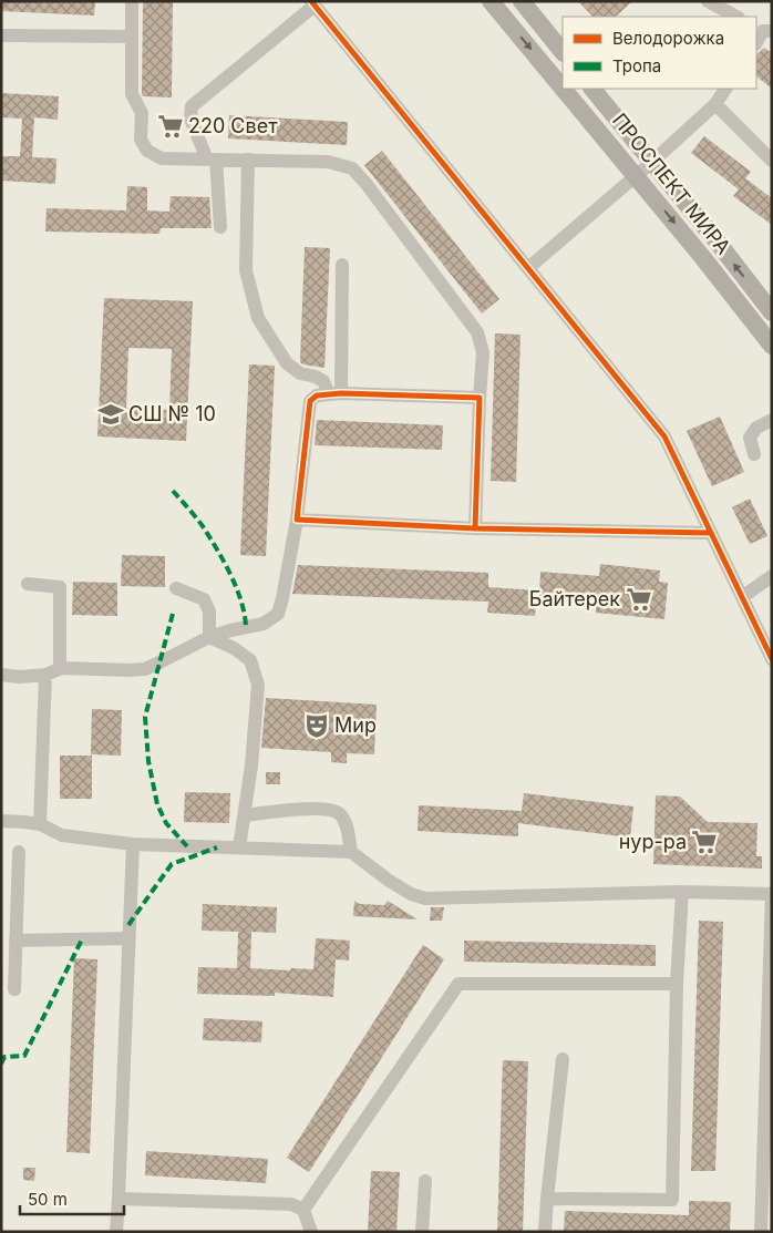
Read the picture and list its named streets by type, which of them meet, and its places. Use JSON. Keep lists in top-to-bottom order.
{
  "streets": {
    "main road": ["ПРОСПЕКТ МИРА"]
  },
  "places": {
    "supermarket": ["220 Свет", "Байтерек", "нур-ра"],
    "school or university": ["СШ № 10"],
    "theatre": ["Мир"]
  },
  "legend": ["Велодорожка", "Тропа"],
  "scale_bar": "50 m"
}
